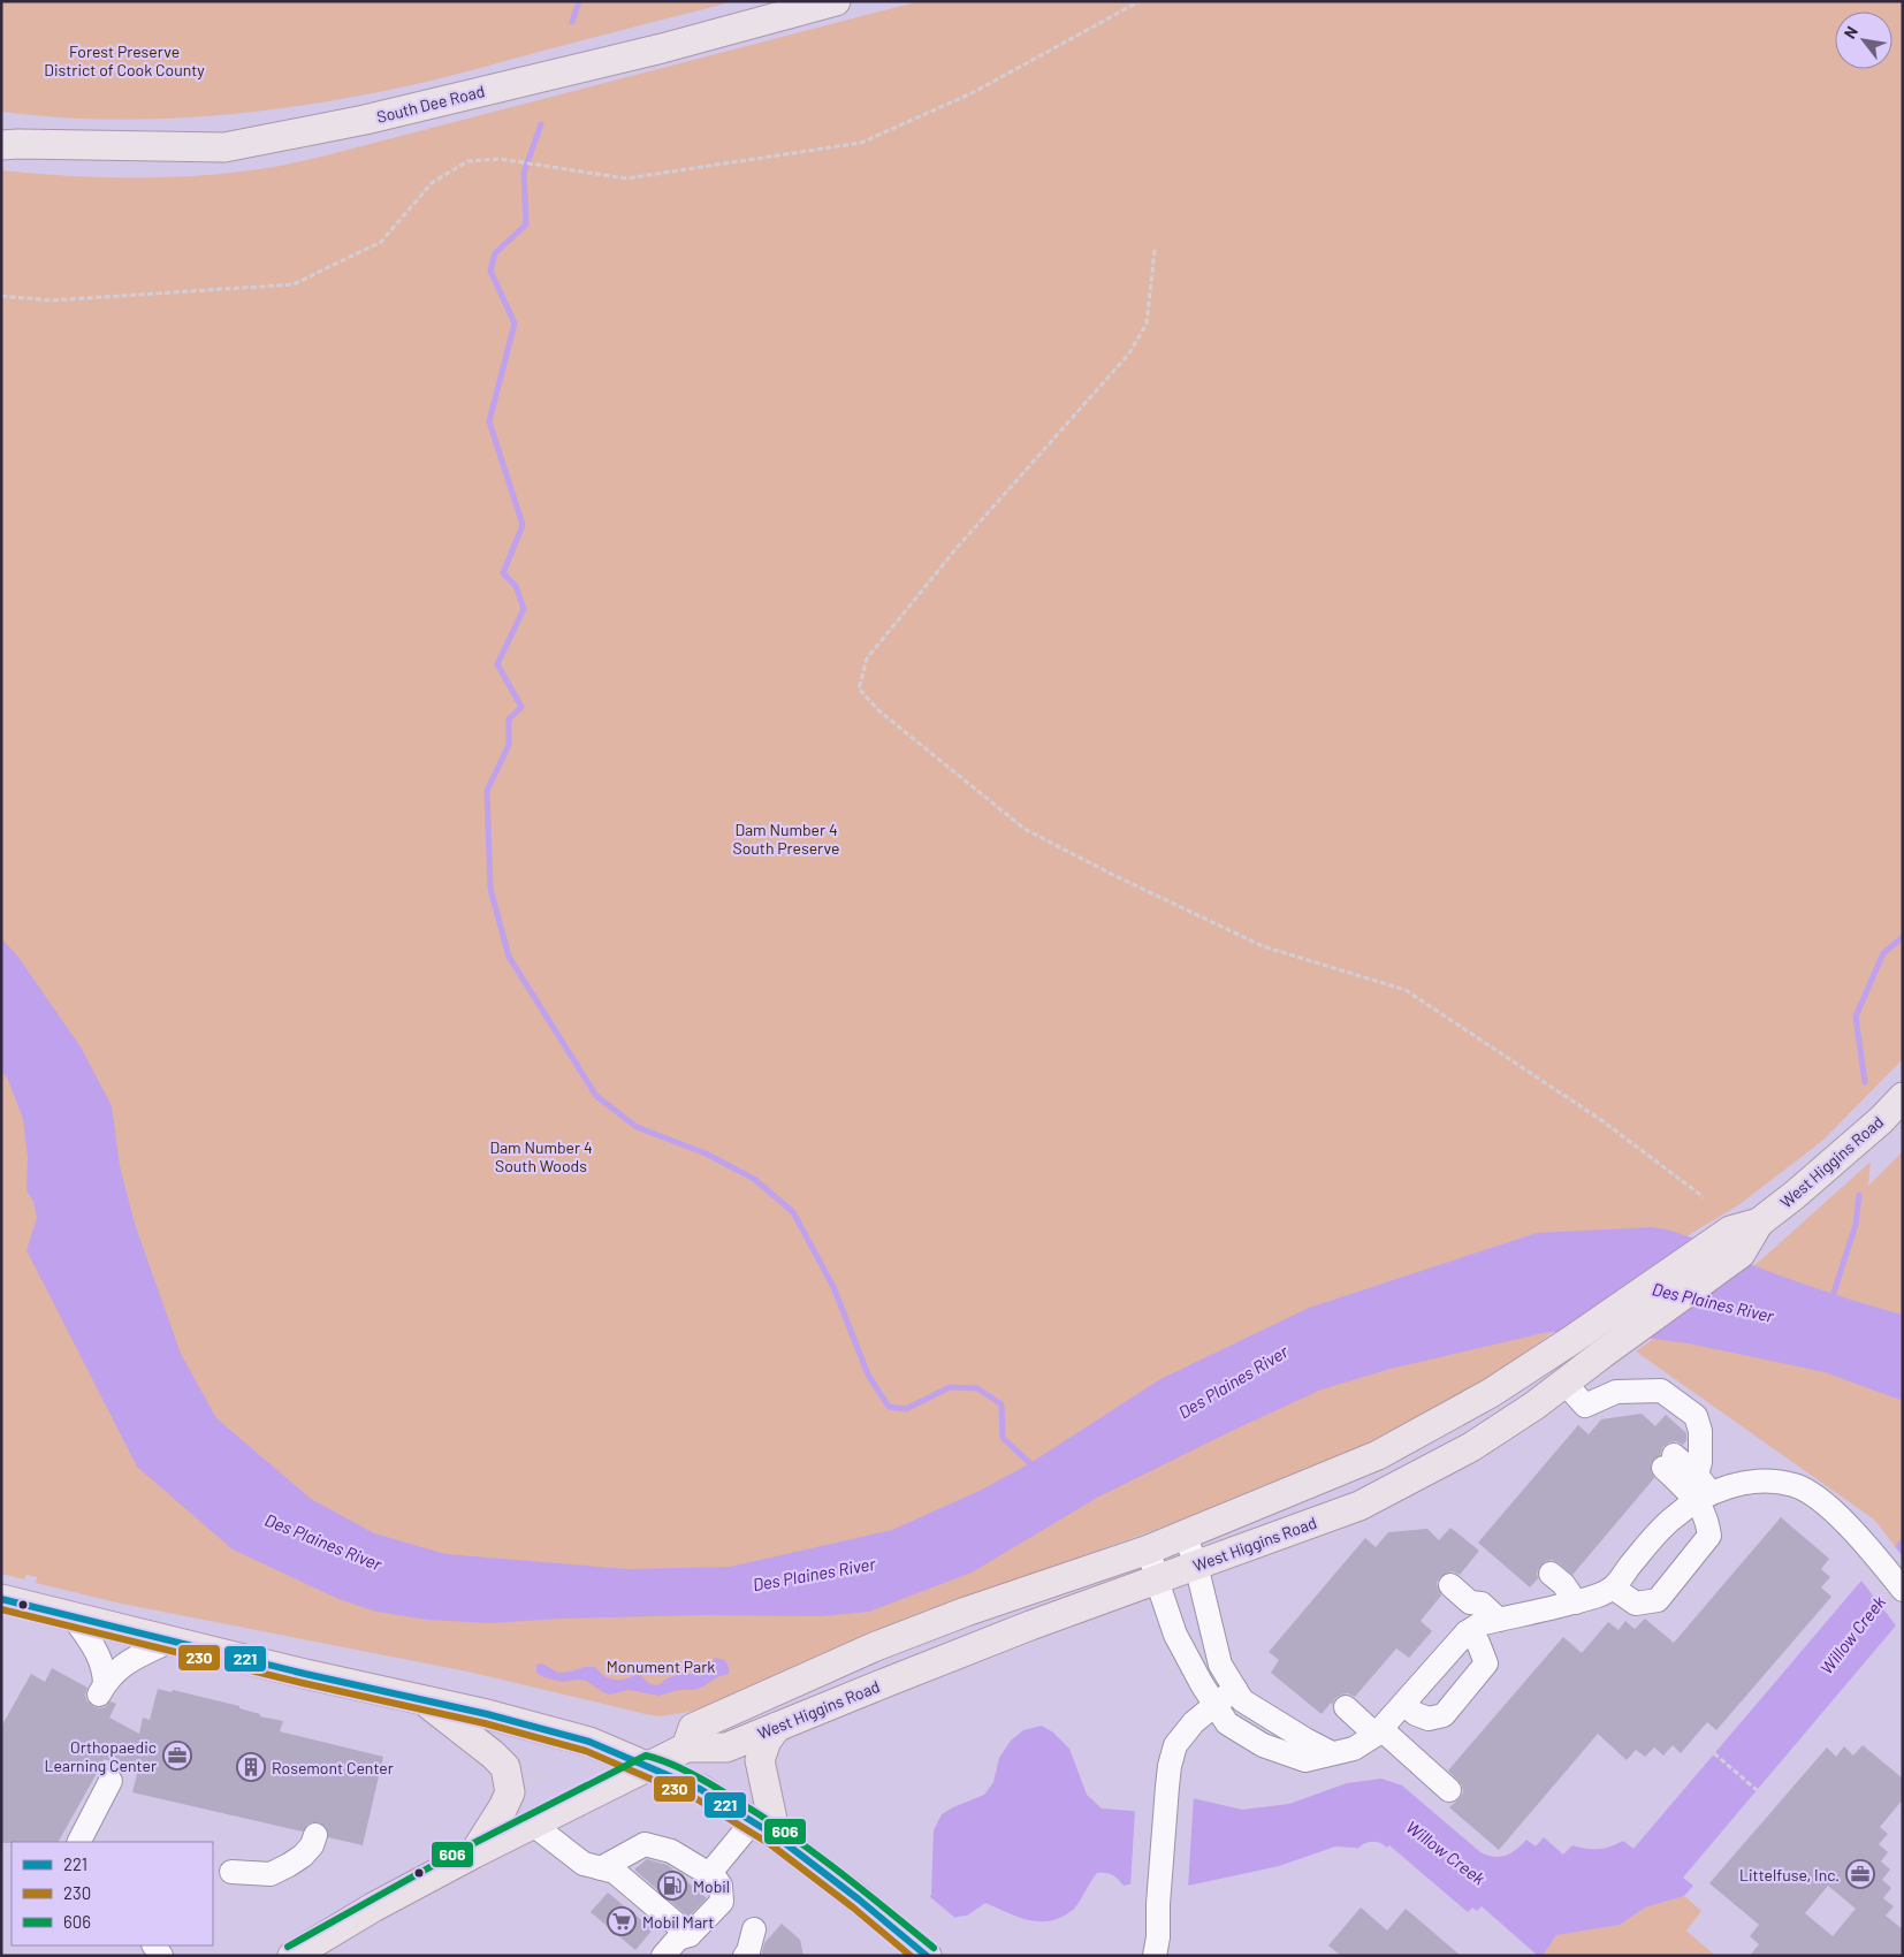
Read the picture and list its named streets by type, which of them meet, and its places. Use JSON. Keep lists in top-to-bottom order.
{
  "streets": {
    "main road": ["South Dee Road", "West Higgins Road"]
  },
  "water": ["Des Plaines River", "Willow Creek"],
  "parks": [
    "Forest Preserve District of Cook County",
    "Dam Number 4 South Preserve",
    "Dam Number 4 South Woods",
    "Monument Park"
  ],
  "places": {
    "office": ["Orthopaedic Learning Center", "Littelfuse, Inc."],
    "building": ["Rosemont Center"],
    "fuel station": ["Mobil"],
    "supermarket": ["Mobil Mart"]
  },
  "lines": ["transit line 221", "transit line 230", "transit line 606"],
  "legend": ["221", "230", "606"],
  "north": "top left"
}
